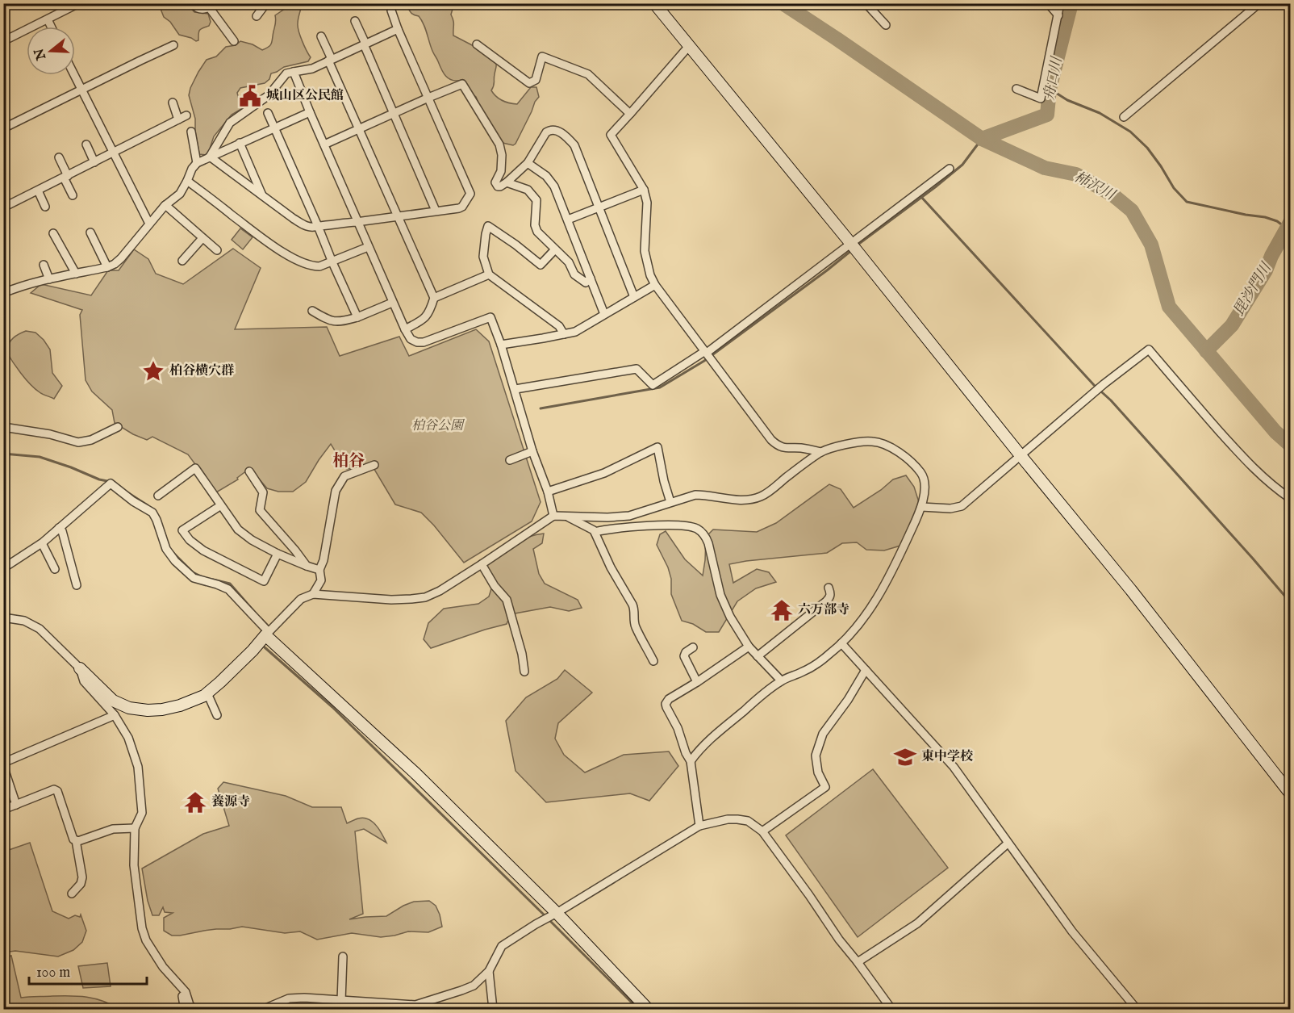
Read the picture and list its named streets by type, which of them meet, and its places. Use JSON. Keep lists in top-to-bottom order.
{
  "districts": ["柏谷"],
  "water": ["舟口川", "柿沢川", "毘沙門川"],
  "parks": ["柏谷公園"],
  "places": {
    "public building": ["城山区公民館"],
    "place": ["柏谷横穴群"],
    "temple": ["六万部寺", "養源寺"],
    "school or university": ["東中学校"]
  },
  "scale_bar": "100 m",
  "north": "left"
}
